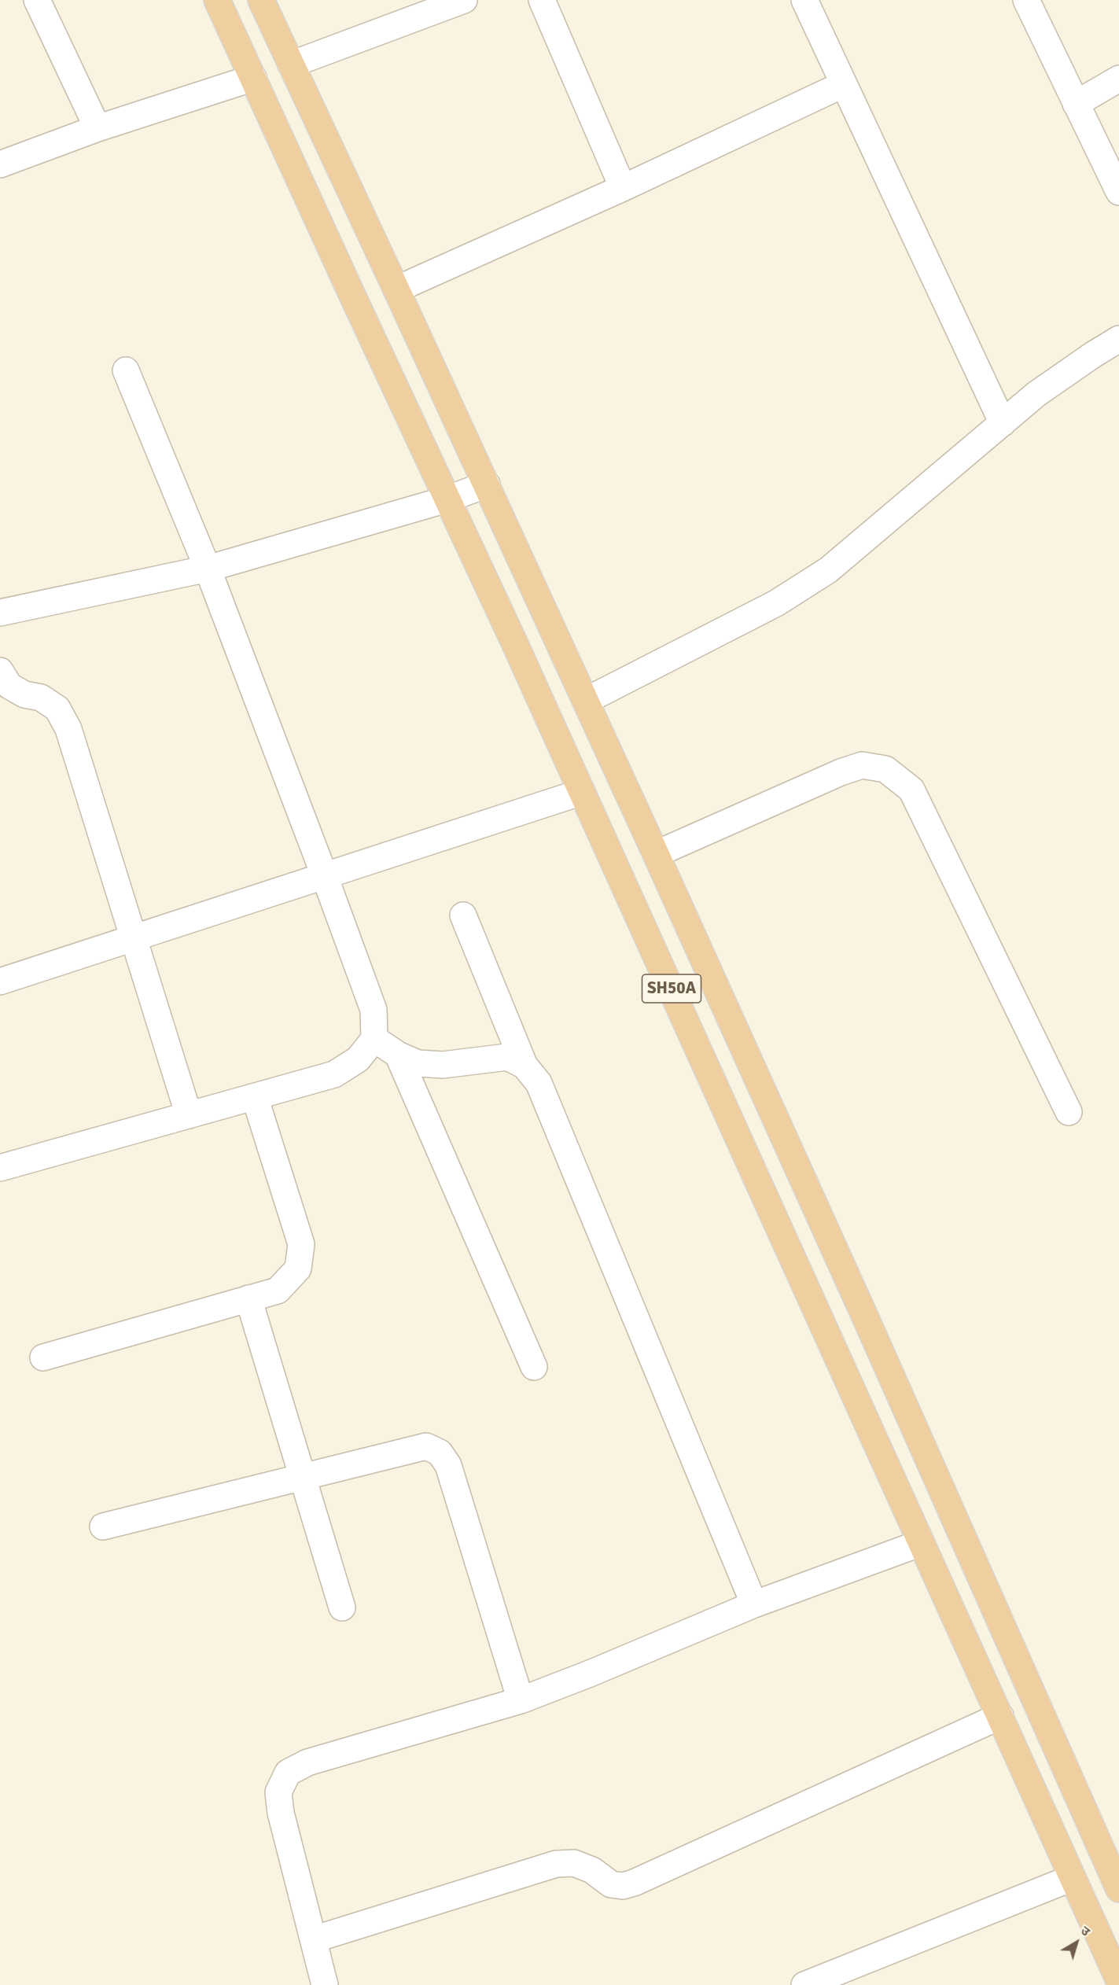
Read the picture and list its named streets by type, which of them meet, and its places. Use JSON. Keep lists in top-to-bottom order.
{
  "streets": {
    "highway": ["SH50A"]
  },
  "north": "top right"
}
